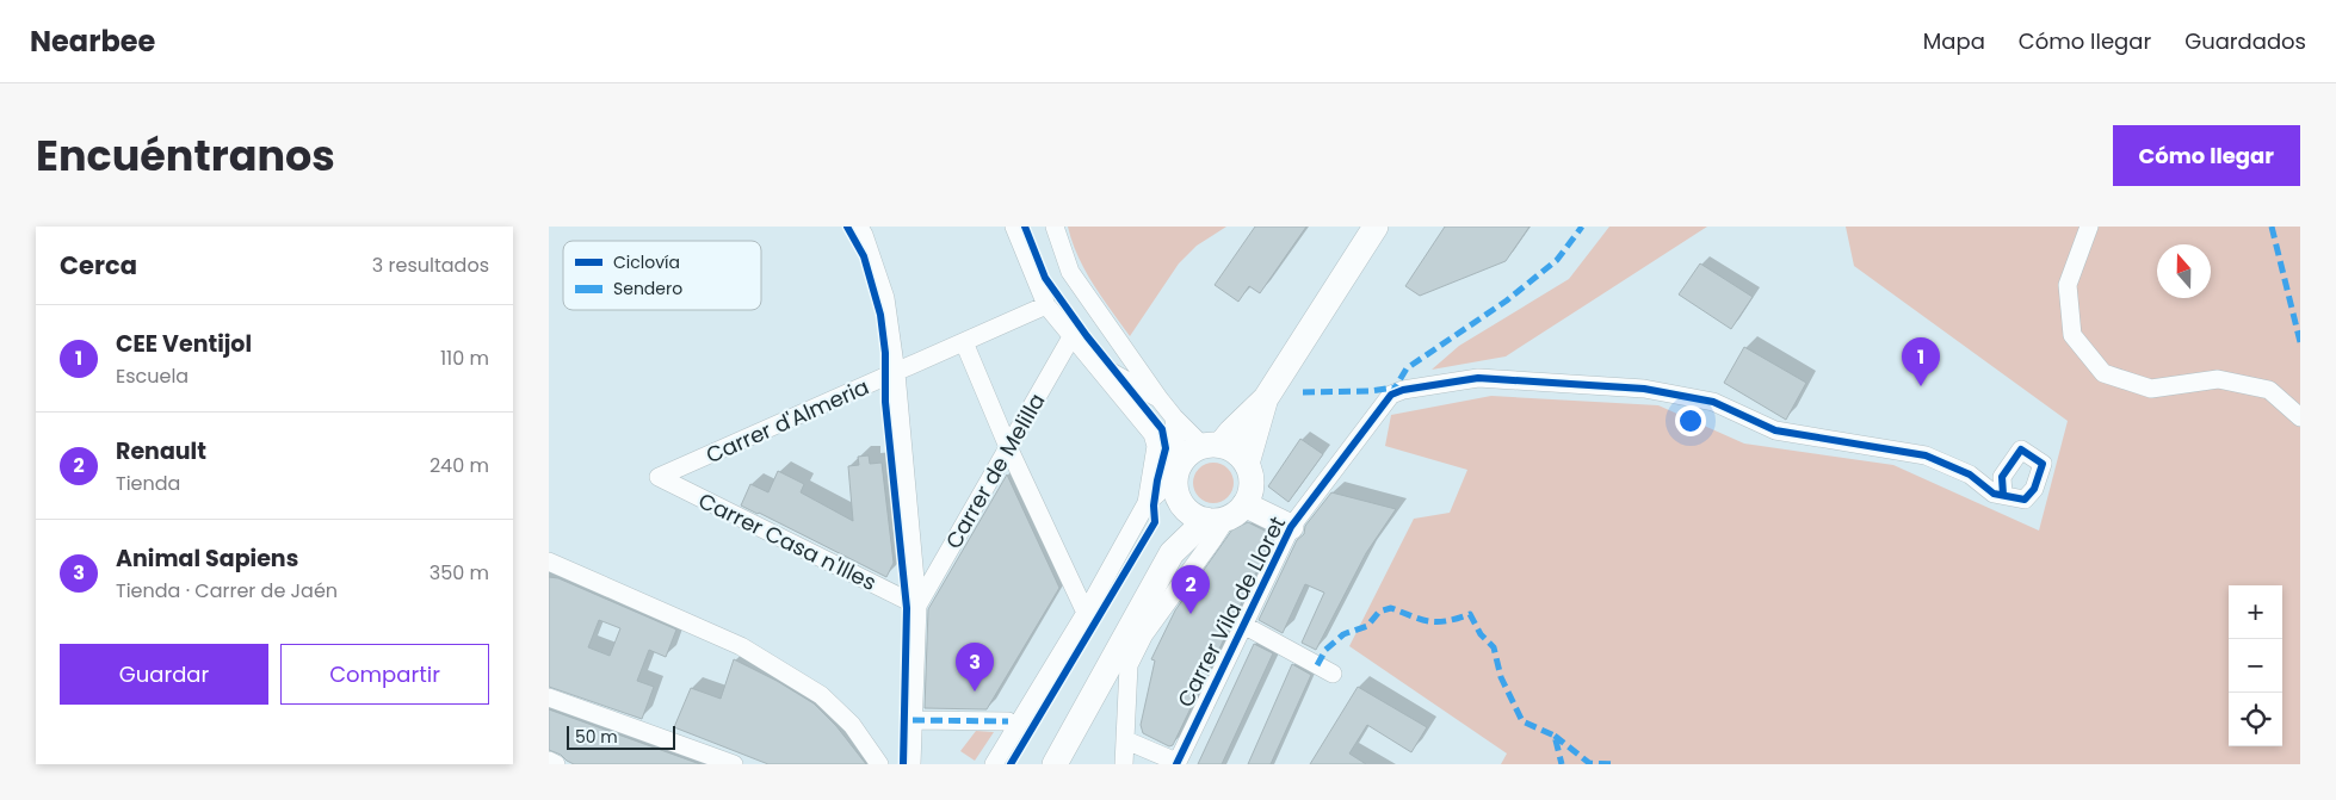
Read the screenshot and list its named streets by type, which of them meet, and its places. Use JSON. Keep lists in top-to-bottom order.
{
  "streets": {
    "street": [
      "Carrer d'Almeria",
      "Carrer de Melilla",
      "Carrer Casa n'Illes",
      "Carrer Vila de Lloret"
    ]
  },
  "crossings": [
    ["Carrer d'Almeria", "Carrer Casa n'Illes"],
    ["Carrer de Melilla", "Carrer Casa n'Illes"]
  ],
  "legend": ["Ciclovía", "Sendero"],
  "scale_bar": "50 m",
  "north": "top",
  "page": {
    "header": "Nearbee",
    "nav": ["Mapa", "Cómo llegar", "Guardados"],
    "title": "Encuéntranos",
    "buttons": [
      "Cómo llegar",
      ["Guardar", "Compartir"]
    ],
    "heading": ["Cerca", "3 resultados"],
    "list": [
      {
        "mark": "1",
        "name": "CEE Ventijol",
        "note": "Escuela",
        "value": "110 m"
      },
      {
        "mark": "2",
        "name": "Renault",
        "note": "Tienda",
        "value": "240 m"
      },
      {
        "mark": "3",
        "name": "Animal Sapiens",
        "note": "Tienda · Carrer de Jaén",
        "value": "350 m"
      }
    ],
    "pins": ["1", "2", "3"],
    "map_buttons": ["+", "−"],
    "scale": "50 m"
  }
}
